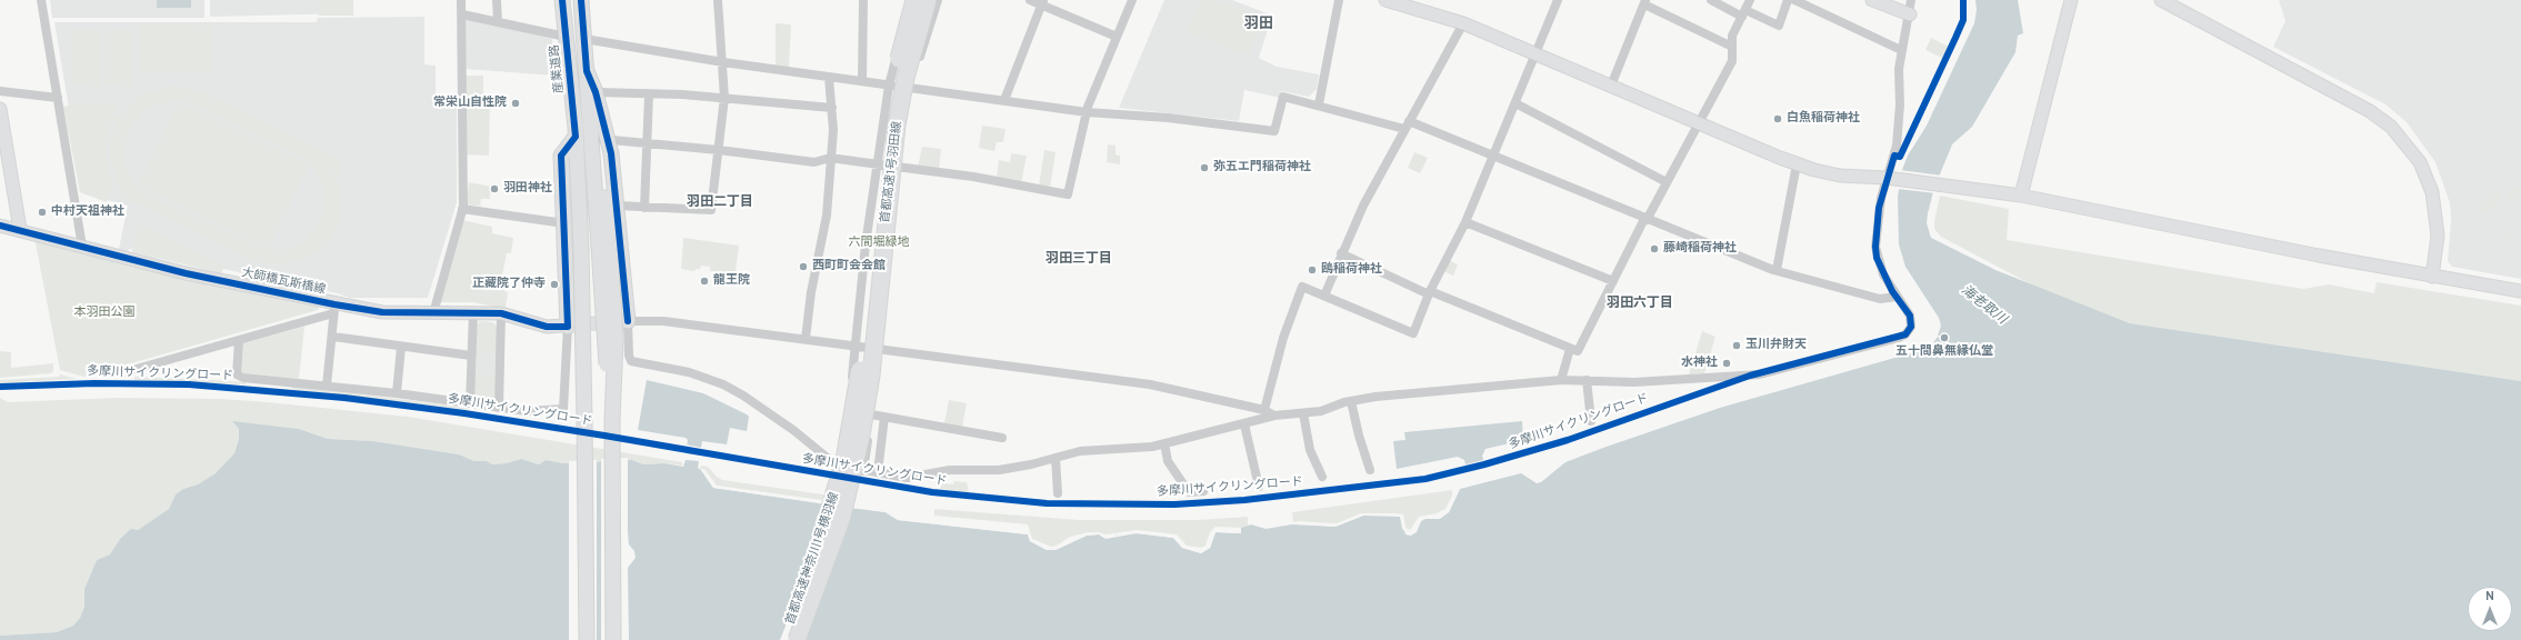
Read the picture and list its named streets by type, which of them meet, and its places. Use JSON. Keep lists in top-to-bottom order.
{
  "streets": {
    "highway": ["首都高速1号羽田線", "首都高速神奈川1号横羽線"],
    "main road": ["産業道路"],
    "street": ["大師橋瓦斯橋線"],
    "cycle path": ["多摩川サイクリングロード"]
  },
  "crossings": [
    ["首都高速1号羽田線", "首都高速神奈川1号横羽線"]
  ],
  "districts": [
    "羽田",
    "羽田二丁目",
    "羽田三丁目",
    "羽田六丁目"
  ],
  "water": ["海老取川"],
  "parks": ["六間堀緑地", "本羽田公園"],
  "places": [
    "常栄山自性院",
    "白魚稲荷神社",
    "弥五エ門稲荷神社",
    "羽田神社",
    "中村天祖神社",
    "藤崎稲荷神社",
    "西町町会会館",
    "鴎稲荷神社",
    "龍王院",
    "正藏院了仲寺",
    "五十間鼻無縁仏堂",
    "玉川弁財天",
    "水神社"
  ],
  "north": "top"
}
